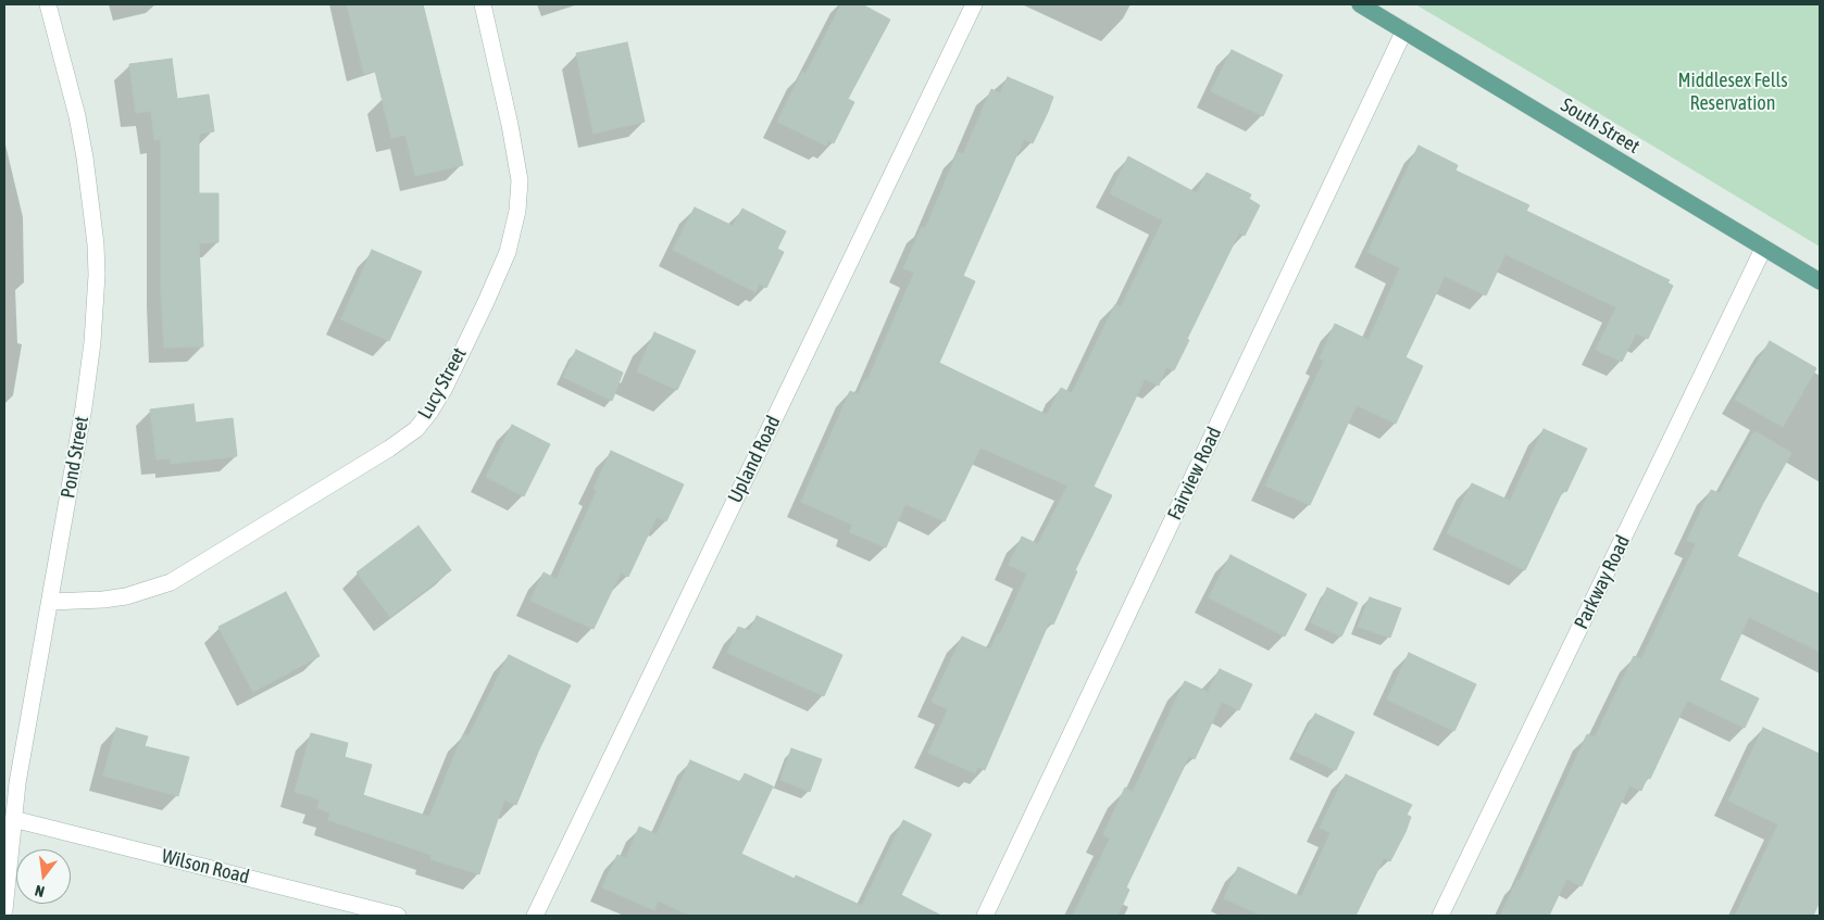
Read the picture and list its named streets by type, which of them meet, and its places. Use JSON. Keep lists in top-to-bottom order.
{
  "streets": {
    "main road": ["South Street"],
    "street": [
      "Lucy Street",
      "Pond Street",
      "Upland Road",
      "Fairview Road",
      "Parkway Road",
      "Wilson Road"
    ]
  },
  "crossings": [
    ["South Street", "Fairview Road"],
    ["South Street", "Parkway Road"],
    ["Lucy Street", "Pond Street"],
    ["Pond Street", "Wilson Road"]
  ],
  "parks": ["Middlesex Fells Reservation"],
  "north": "bottom"
}
